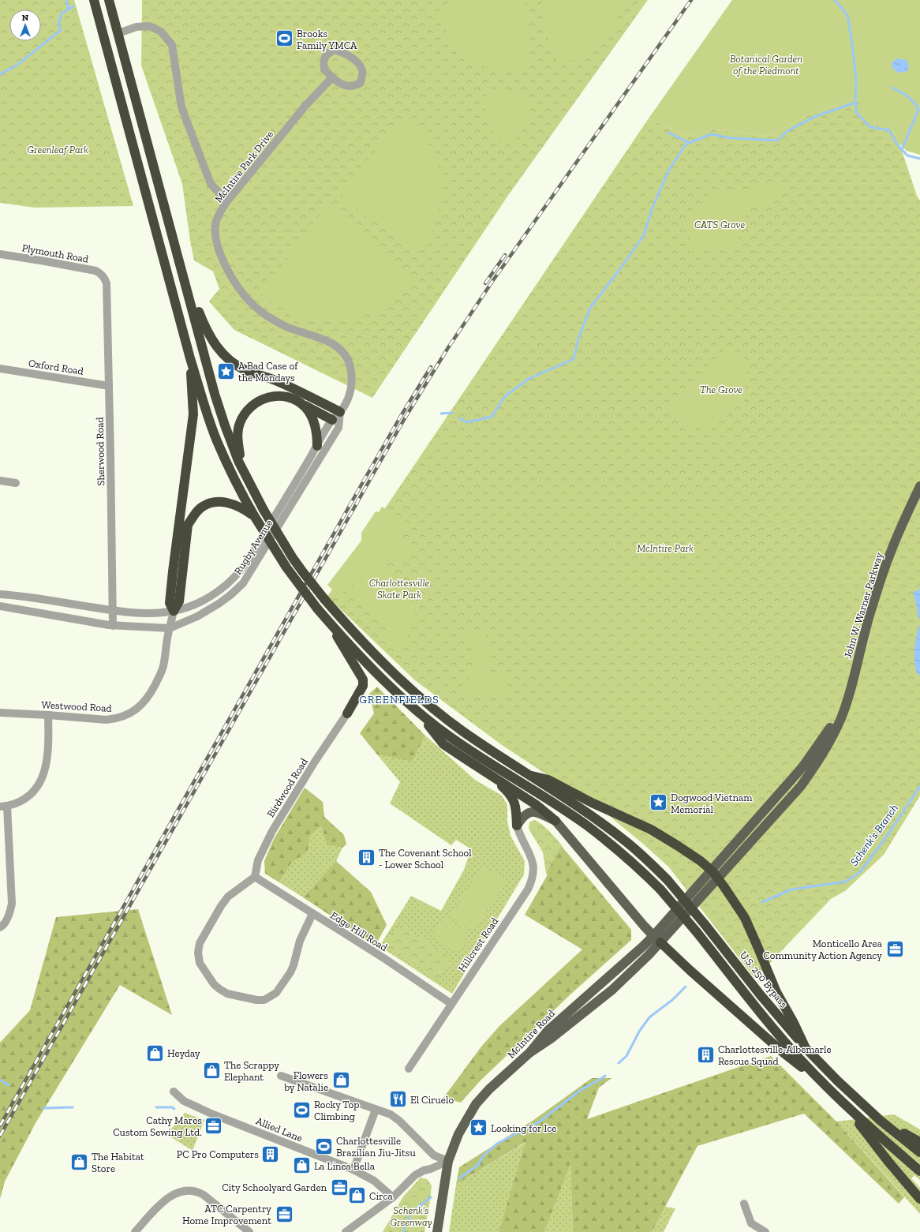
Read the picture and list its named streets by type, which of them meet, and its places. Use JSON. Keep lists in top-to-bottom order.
{
  "streets": {
    "highway": ["U.S. 250 Bypass"],
    "main road": ["John W. Warner Parkway", "McIntire Road"],
    "street": [
      "McIntire Park Drive",
      "Plymouth Road",
      "Oxford Road",
      "Sherwood Road",
      "Rugby Avenue",
      "Westwood Road",
      "Birdwood Road",
      "Edge Hill Road",
      "Hillcrest Road",
      "Allied Lane"
    ]
  },
  "crossings": [
    ["McIntire Park Drive", "Rugby Avenue"],
    ["Plymouth Road", "Sherwood Road"],
    ["Oxford Road", "Sherwood Road"],
    ["Sherwood Road", "Rugby Avenue"],
    ["Rugby Avenue", "Westwood Road"],
    ["John W. Warner Parkway", "McIntire Road"],
    ["Birdwood Road", "Edge Hill Road"],
    ["Edge Hill Road", "Hillcrest Road"]
  ],
  "districts": ["GREENFIELDS"],
  "water": ["Schenk's Branch"],
  "parks": [
    "Botanical Garden of the Piedmont",
    "Greenleaf Park",
    "CATS Grove",
    "The Grove",
    "McIntire Park",
    "Charlottesville Skate Park",
    "Schenk's Greenway"
  ],
  "places": {
    "sports": ["Brooks Family YMCA", "Rocky Top Climbing", "Charlottesville Brazilian Jiu-Jitsu"],
    "place": ["A Bad Case of the Mondays", "Dogwood Vietnam Memorial", "Looking for Ice"],
    "building": ["The Covenant School - Lower School", "Charlottesville-Albemarle Rescue Squad", "PC Pro Computers"],
    "office": [
      "Monticello Area Community Action Agency",
      "Cathy Mares Custom Sewing Ltd.",
      "City Schoolyard Garden",
      "ATC Carpentry Home Improvement"
    ],
    "shop": [
      "Heyday",
      "The Scrappy Elephant",
      "Flowers by Natalie",
      "The Habitat Store",
      "La Linea Bella",
      "Circa"
    ],
    "restaurant": ["El Ciruelo"]
  },
  "north": "top"
}
